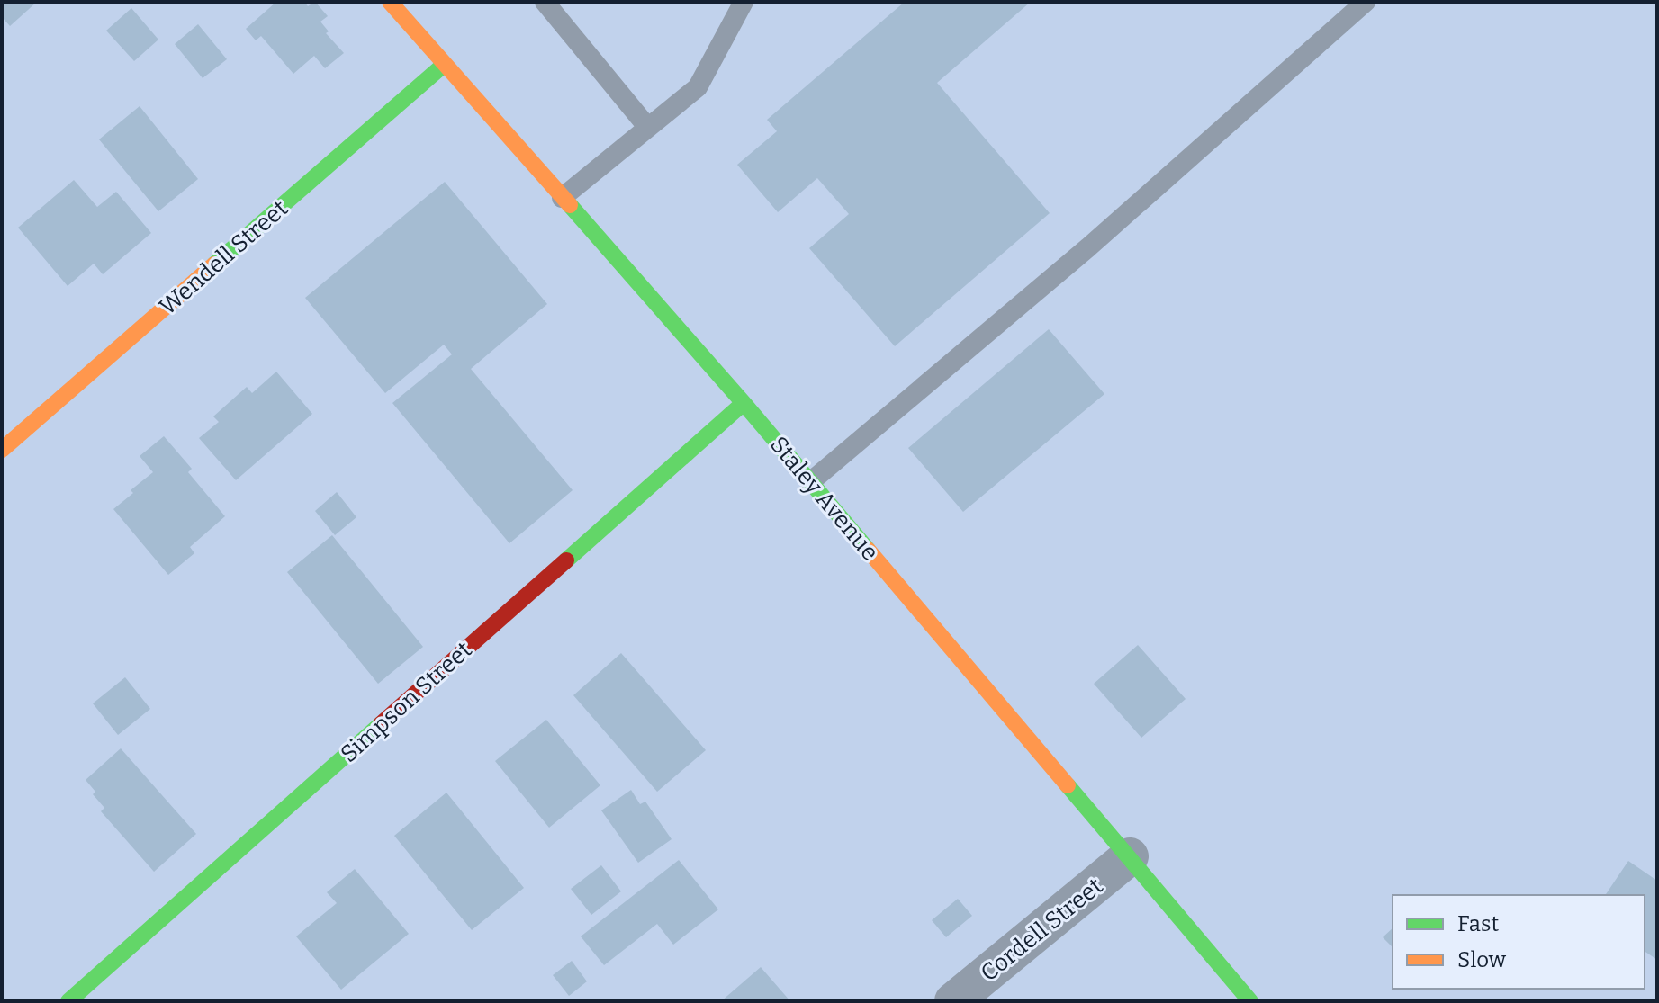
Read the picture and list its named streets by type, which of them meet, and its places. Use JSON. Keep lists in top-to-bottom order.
{
  "streets": {
    "street": [
      "Wendell Street",
      "Staley Avenue",
      "Simpson Street",
      "Cordell Street"
    ]
  },
  "crossings": [
    ["Wendell Street", "Staley Avenue"],
    ["Staley Avenue", "Simpson Street"],
    ["Staley Avenue", "Cordell Street"]
  ],
  "legend": ["Fast", "Slow"]
}
